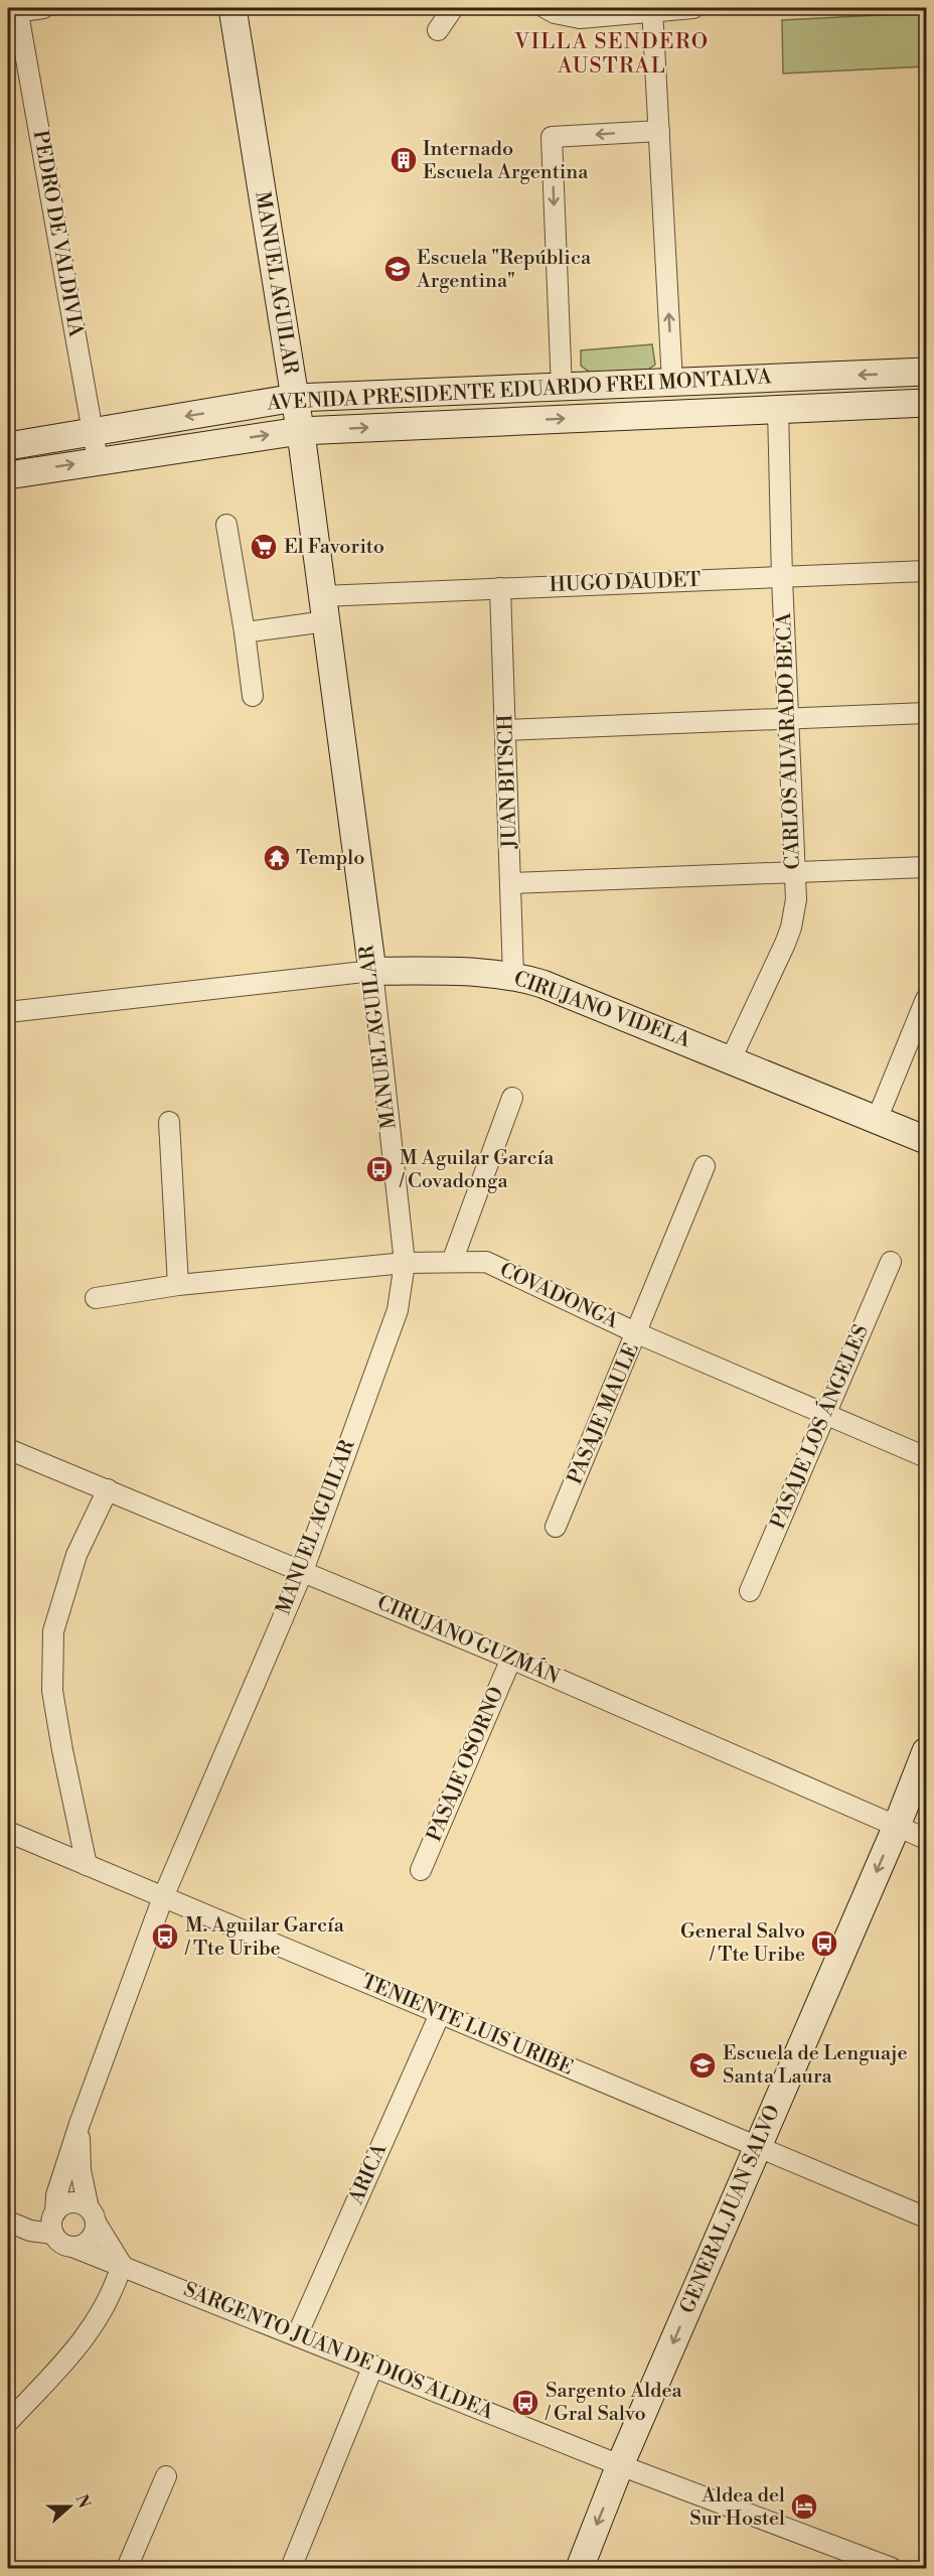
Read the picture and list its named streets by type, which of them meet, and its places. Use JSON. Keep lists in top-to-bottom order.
{
  "streets": {
    "street": [
      "PEDRO DE VALDIVIA",
      "MANUEL AGUILAR",
      "AVENIDA PRESIDENTE EDUARDO FREI MONTALVA",
      "HUGO DAUDET",
      "CARLOS ALVARADO BECA",
      "JUAN BITSCH",
      "CIRUJANO VIDELA",
      "COVADONGA",
      "PASAJE MAULE",
      "PASAJE LOS ÁNGELES",
      "CIRUJANO GUZMÁN",
      "PASAJE OSORNO",
      "TENIENTE LUIS URIBE",
      "ARICA",
      "GENERAL JUAN SALVO",
      "SARGENTO JUAN DE DIOS ALDEA"
    ]
  },
  "crossings": [
    ["PEDRO DE VALDIVIA", "AVENIDA PRESIDENTE EDUARDO FREI MONTALVA"],
    ["MANUEL AGUILAR", "AVENIDA PRESIDENTE EDUARDO FREI MONTALVA"],
    ["MANUEL AGUILAR", "HUGO DAUDET"],
    ["MANUEL AGUILAR", "CIRUJANO VIDELA"],
    ["MANUEL AGUILAR", "COVADONGA"],
    ["MANUEL AGUILAR", "CIRUJANO GUZMÁN"],
    ["MANUEL AGUILAR", "TENIENTE LUIS URIBE"],
    ["MANUEL AGUILAR", "SARGENTO JUAN DE DIOS ALDEA"],
    ["AVENIDA PRESIDENTE EDUARDO FREI MONTALVA", "CARLOS ALVARADO BECA"],
    ["HUGO DAUDET", "CARLOS ALVARADO BECA"],
    ["HUGO DAUDET", "JUAN BITSCH"],
    ["CARLOS ALVARADO BECA", "CIRUJANO VIDELA"],
    ["JUAN BITSCH", "CIRUJANO VIDELA"],
    ["COVADONGA", "PASAJE MAULE"],
    ["COVADONGA", "PASAJE LOS ÁNGELES"],
    ["CIRUJANO GUZMÁN", "PASAJE OSORNO"],
    ["CIRUJANO GUZMÁN", "GENERAL JUAN SALVO"],
    ["TENIENTE LUIS URIBE", "ARICA"],
    ["TENIENTE LUIS URIBE", "GENERAL JUAN SALVO"],
    ["ARICA", "SARGENTO JUAN DE DIOS ALDEA"],
    ["GENERAL JUAN SALVO", "SARGENTO JUAN DE DIOS ALDEA"]
  ],
  "one_way": ["GENERAL JUAN SALVO"],
  "districts": ["VILLA SENDERO AUSTRAL"],
  "places": {
    "building": ["Internado Escuela Argentina"],
    "school or university": ["Escuela \"República Argentina\"", "Escuela de Lenguaje Santa Laura"],
    "supermarket": ["El Favorito"],
    "temple": ["Templo"],
    "bus stop": [
      "M Aguilar García / Covadonga",
      "M. Aguilar García / Tte Uribe",
      "General Salvo / Tte Uribe",
      "Sargento Aldea / Gral Salvo"
    ],
    "hotel": ["Aldea del Sur Hostel"]
  },
  "north": "right"
}
